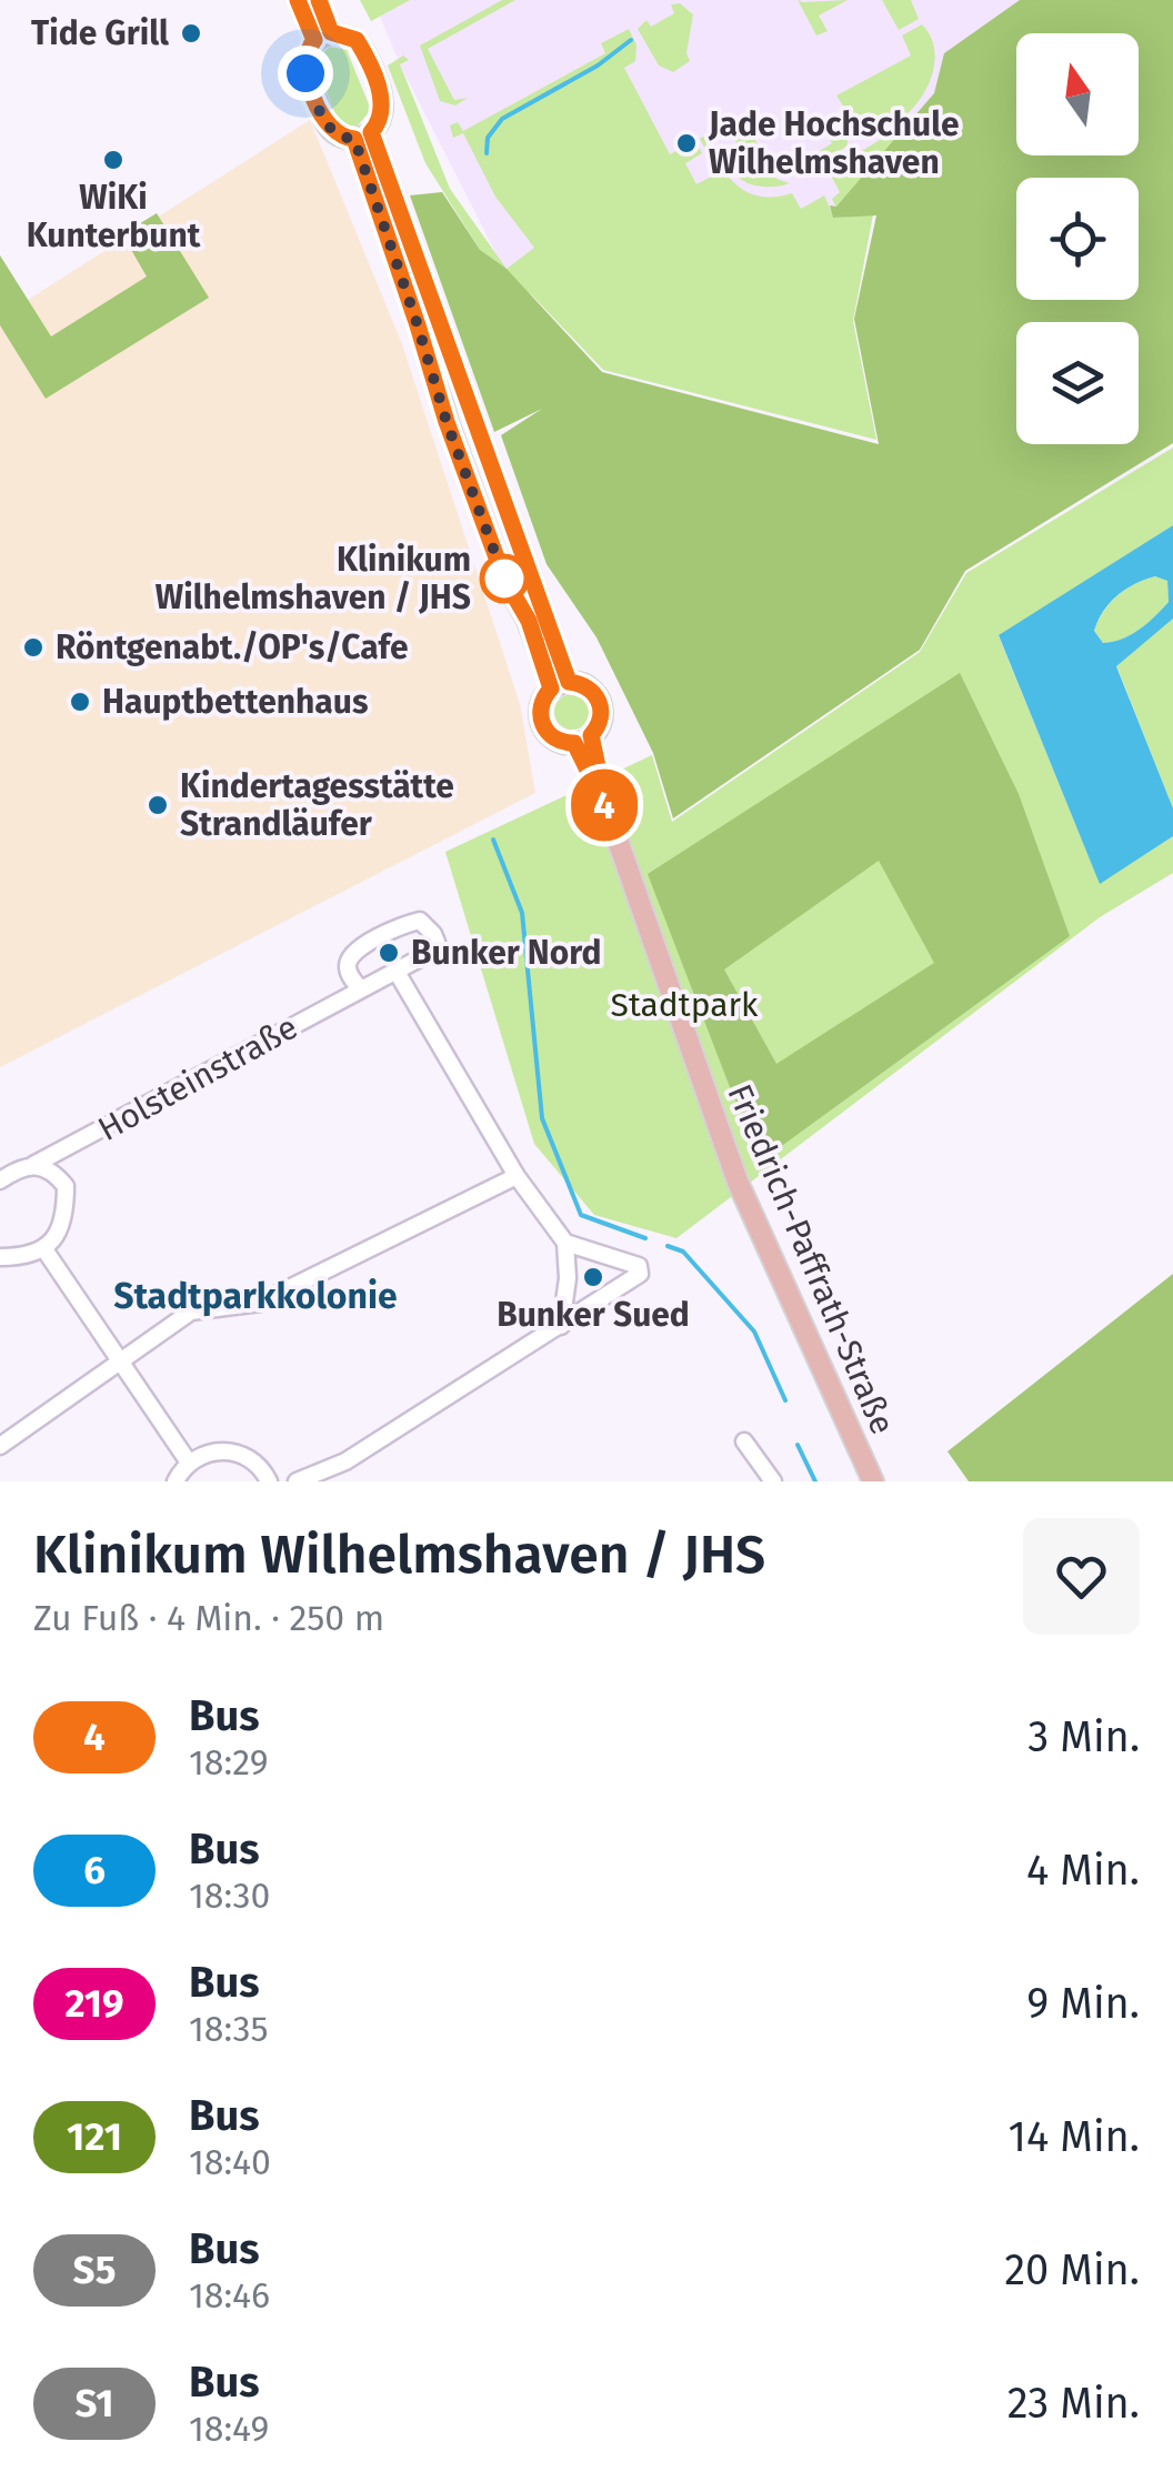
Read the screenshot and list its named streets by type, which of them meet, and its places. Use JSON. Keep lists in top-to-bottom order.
{
  "streets": {
    "main road": ["Friedrich-Paffrath-Straße"],
    "street": ["Holsteinstraße"]
  },
  "districts": ["Stadtparkkolonie"],
  "parks": ["Stadtpark"],
  "places": [
    "Tide Grill",
    "Jade Hochschule Wilhelmshaven",
    "WiKi Kunterbunt",
    "Klinikum Wilhelmshaven / JHS",
    "Röntgenabt./OP's/Cafe",
    "Hauptbettenhaus",
    "Kindertagesstätte Strandläufer",
    "Bunker Nord",
    "Bunker Sued"
  ],
  "lines": ["bus line 4"],
  "north": "top",
  "page": {
    "on_map": "4",
    "heading": ["Klinikum Wilhelmshaven / JHS", "Zu Fuß · 4 Min. · 250 m"],
    "list": [
      {
        "mark": "4",
        "name": "Bus",
        "note": "18:29",
        "value": "3 Min."
      },
      {
        "mark": "6",
        "name": "Bus",
        "note": "18:30",
        "value": "4 Min."
      },
      {
        "mark": "219",
        "name": "Bus",
        "note": "18:35",
        "value": "9 Min."
      },
      {
        "mark": "121",
        "name": "Bus",
        "note": "18:40",
        "value": "14 Min."
      },
      {
        "mark": "S5",
        "name": "Bus",
        "note": "18:46",
        "value": "20 Min."
      },
      {
        "mark": "S1",
        "name": "Bus",
        "note": "18:49",
        "value": "23 Min."
      }
    ]
  }
}
